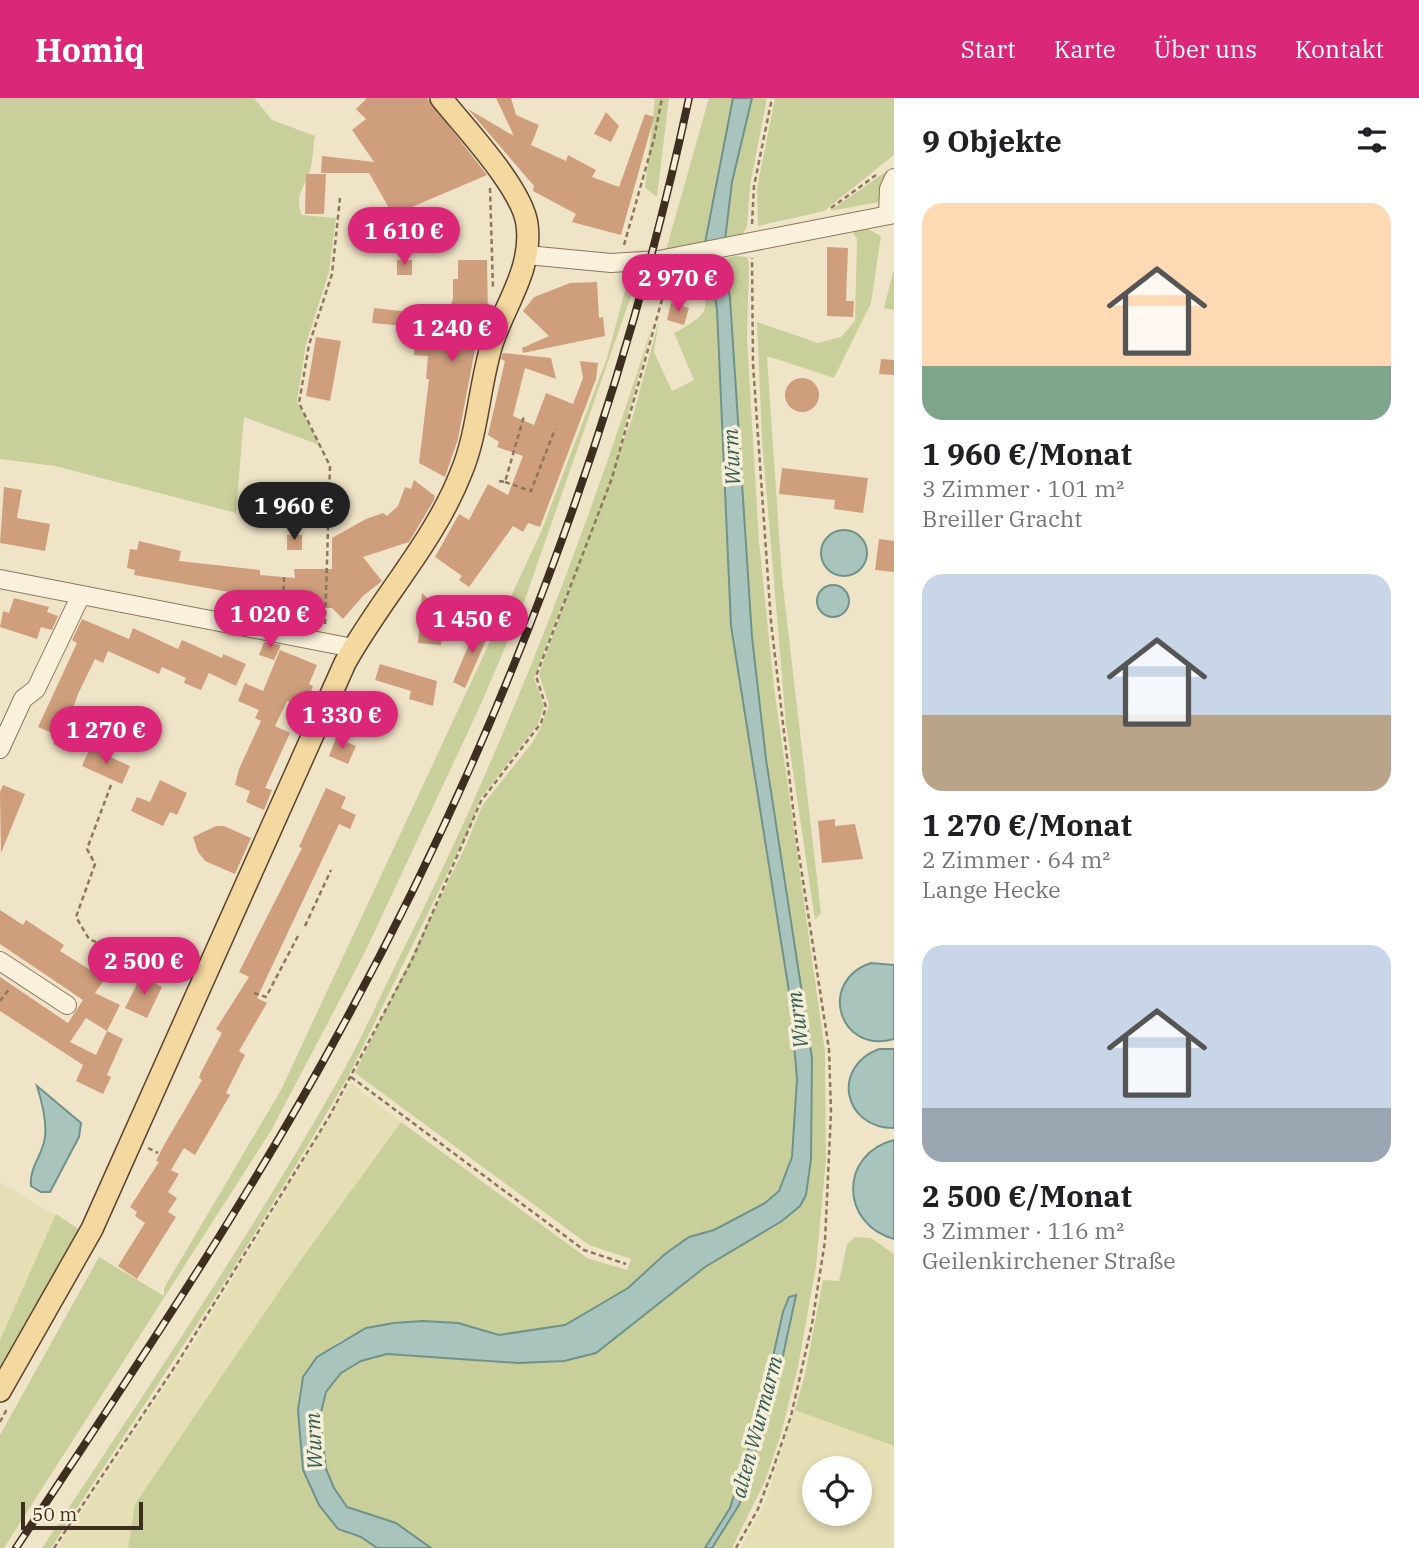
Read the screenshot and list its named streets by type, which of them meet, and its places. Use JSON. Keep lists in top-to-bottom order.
{
  "water": ["Wurm", "alten Wurmarm"],
  "scale_bar": "50 m",
  "page": {
    "header": "Homiq",
    "nav": [
      "Start",
      "Karte",
      "Über uns",
      "Kontakt"
    ],
    "heading": "9 Objekte",
    "list": [
      {
        "name": "1 960 €/Monat",
        "note": "3 Zimmer · 101 m² · Breiller Gracht"
      },
      {
        "name": "1 270 €/Monat",
        "note": "2 Zimmer · 64 m² · Lange Hecke"
      },
      {
        "name": "2 500 €/Monat",
        "note": "3 Zimmer · 116 m² · Geilenkirchener Straße"
      }
    ],
    "price": [
      "1 610 €",
      "2 970 €",
      "1 240 €",
      "1 960 €",
      "1 020 €",
      "1 450 €",
      "1 330 €",
      "1 270 €",
      "2 500 €"
    ],
    "scale": "50 m"
  }
}
